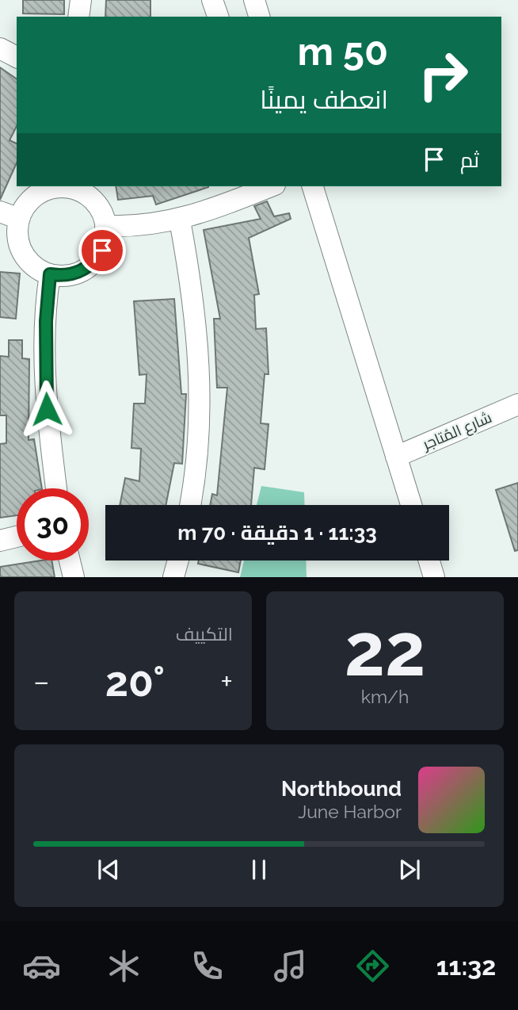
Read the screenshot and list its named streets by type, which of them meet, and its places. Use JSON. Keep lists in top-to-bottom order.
{
  "streets": {
    "street": ["شارع المُتاجر"]
  },
  "page": {
    "turn": ["50 m", "انعطف يمينًا"],
    "then": "ثم",
    "limit": "30",
    "trip": "11:33 · 1 دقيقة · 70 m",
    "tile": [
      ["22", "km/h"],
      "التكييف"
    ],
    "heat": ["−", "20°", "+"],
    "song": ["Northbound", "June Harbor"],
    "tabs": "11:32"
  }
}
